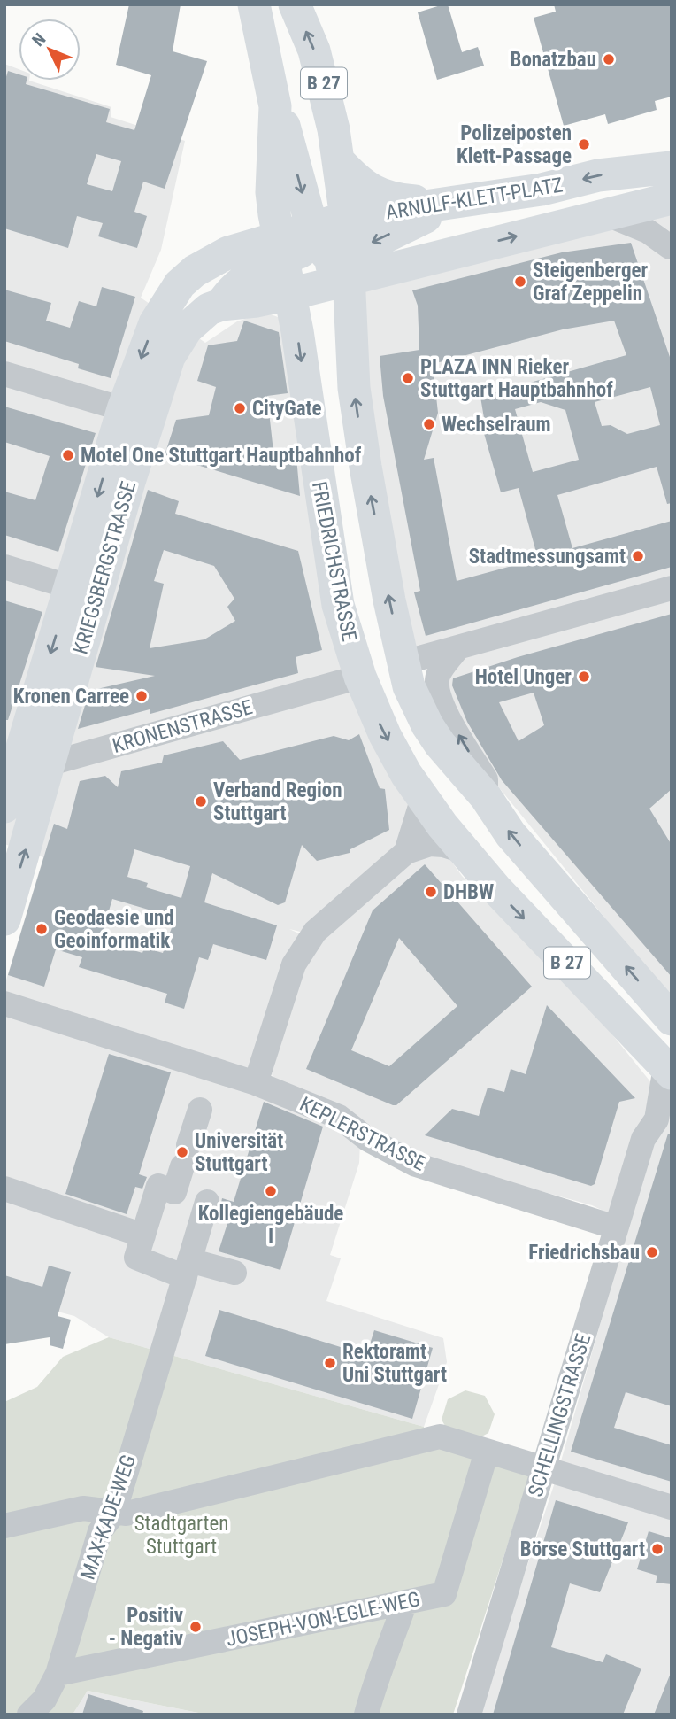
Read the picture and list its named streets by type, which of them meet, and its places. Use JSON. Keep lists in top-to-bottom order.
{
  "streets": {
    "main road": [
      "B 27",
      "ARNULF-KLETT-PLATZ",
      "FRIEDRICHSTRASSE",
      "KRIEGSBERGSTRASSE"
    ],
    "street": [
      "KRONENSTRASSE",
      "KEPLERSTRASSE",
      "SCHELLINGSTRASSE",
      "MAX-KADE-WEG",
      "JOSEPH-VON-EGLE-WEG"
    ]
  },
  "crossings": [
    ["B 27", "ARNULF-KLETT-PLATZ"],
    ["B 27", "FRIEDRICHSTRASSE"],
    ["B 27", "KRIEGSBERGSTRASSE"],
    ["ARNULF-KLETT-PLATZ", "FRIEDRICHSTRASSE"],
    ["ARNULF-KLETT-PLATZ", "KRIEGSBERGSTRASSE"],
    ["FRIEDRICHSTRASSE", "KRIEGSBERGSTRASSE"],
    ["FRIEDRICHSTRASSE", "KRONENSTRASSE"],
    ["FRIEDRICHSTRASSE", "SCHELLINGSTRASSE"],
    ["KRIEGSBERGSTRASSE", "KRONENSTRASSE"],
    ["KEPLERSTRASSE", "SCHELLINGSTRASSE"],
    ["MAX-KADE-WEG", "JOSEPH-VON-EGLE-WEG"]
  ],
  "parks": ["Stadtgarten Stuttgart"],
  "places": [
    "Bonatzbau",
    "Polizeiposten Klett-Passage",
    "Steigenberger Graf Zeppelin",
    "PLAZA INN Rieker Stuttgart Hauptbahnhof",
    "CityGate",
    "Wechselraum",
    "Motel One Stuttgart Hauptbahnhof",
    "Stadtmessungsamt",
    "Hotel Unger",
    "Kronen Carree",
    "Verband Region Stuttgart",
    "DHBW",
    "Geodaesie und Geoinformatik",
    "Universität Stuttgart",
    "Kollegiengebäude I",
    "Friedrichsbau",
    "Rektoramt Uni Stuttgart",
    "Börse Stuttgart",
    "Positiv - Negativ"
  ],
  "north": "top left"
}
